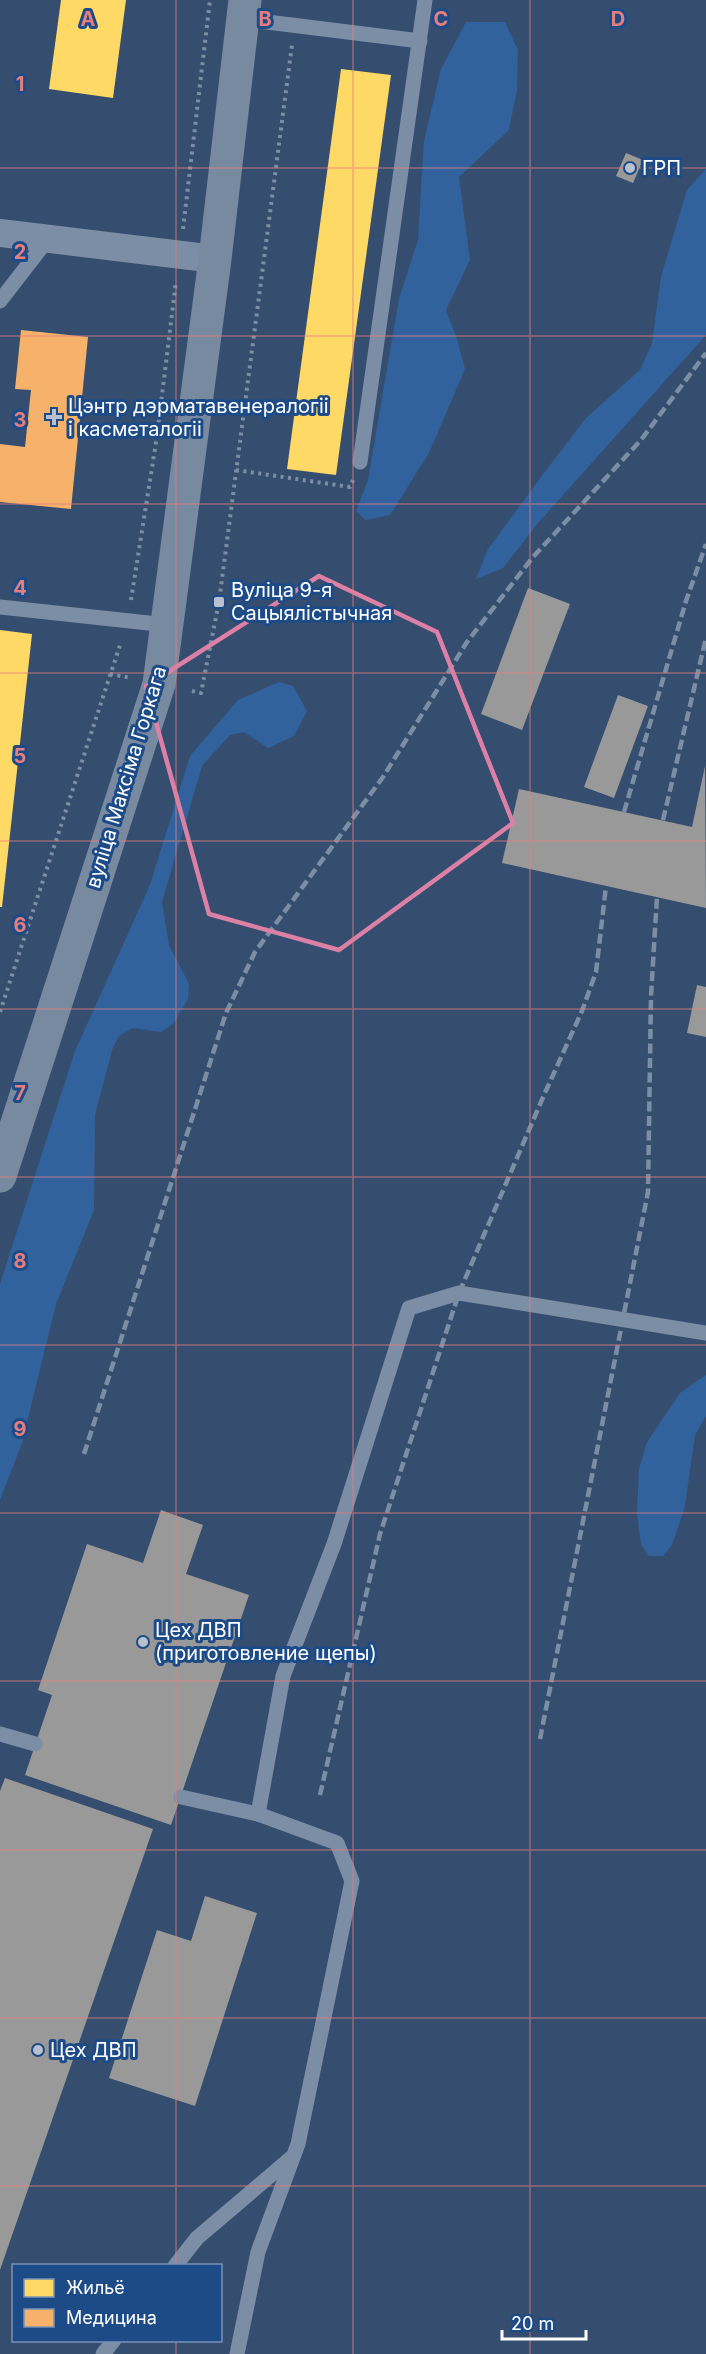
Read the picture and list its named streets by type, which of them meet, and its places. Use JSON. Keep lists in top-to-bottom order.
{
  "streets": {
    "main road": ["вуліца Максіма Горкага"]
  },
  "places": {
    "other": ["ГРП", "Цех ДВП (приготовление щепы)", "Цех ДВП"],
    "health": ["Цэнтр дэрматавенералогіі і касметалогіі"],
    "transit": ["Вуліца 9-я Сацыялістычная"]
  },
  "legend": ["Жильё", "Медицина"],
  "scale_bar": "20 m",
  "grid": {
    "columns": [
      "A",
      "B",
      "C",
      "D"
    ],
    "rows": [
      "1",
      "2",
      "3",
      "4",
      "5",
      "6",
      "7",
      "8",
      "9"
    ]
  }
}
